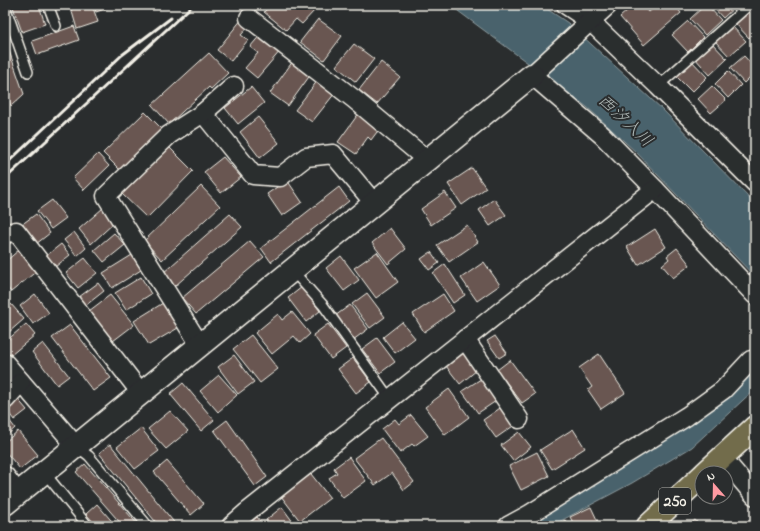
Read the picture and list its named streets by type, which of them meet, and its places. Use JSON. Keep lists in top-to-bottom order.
{
  "streets": {
    "highway": ["250"]
  },
  "water": ["西汐入川"],
  "north": "top"
}
